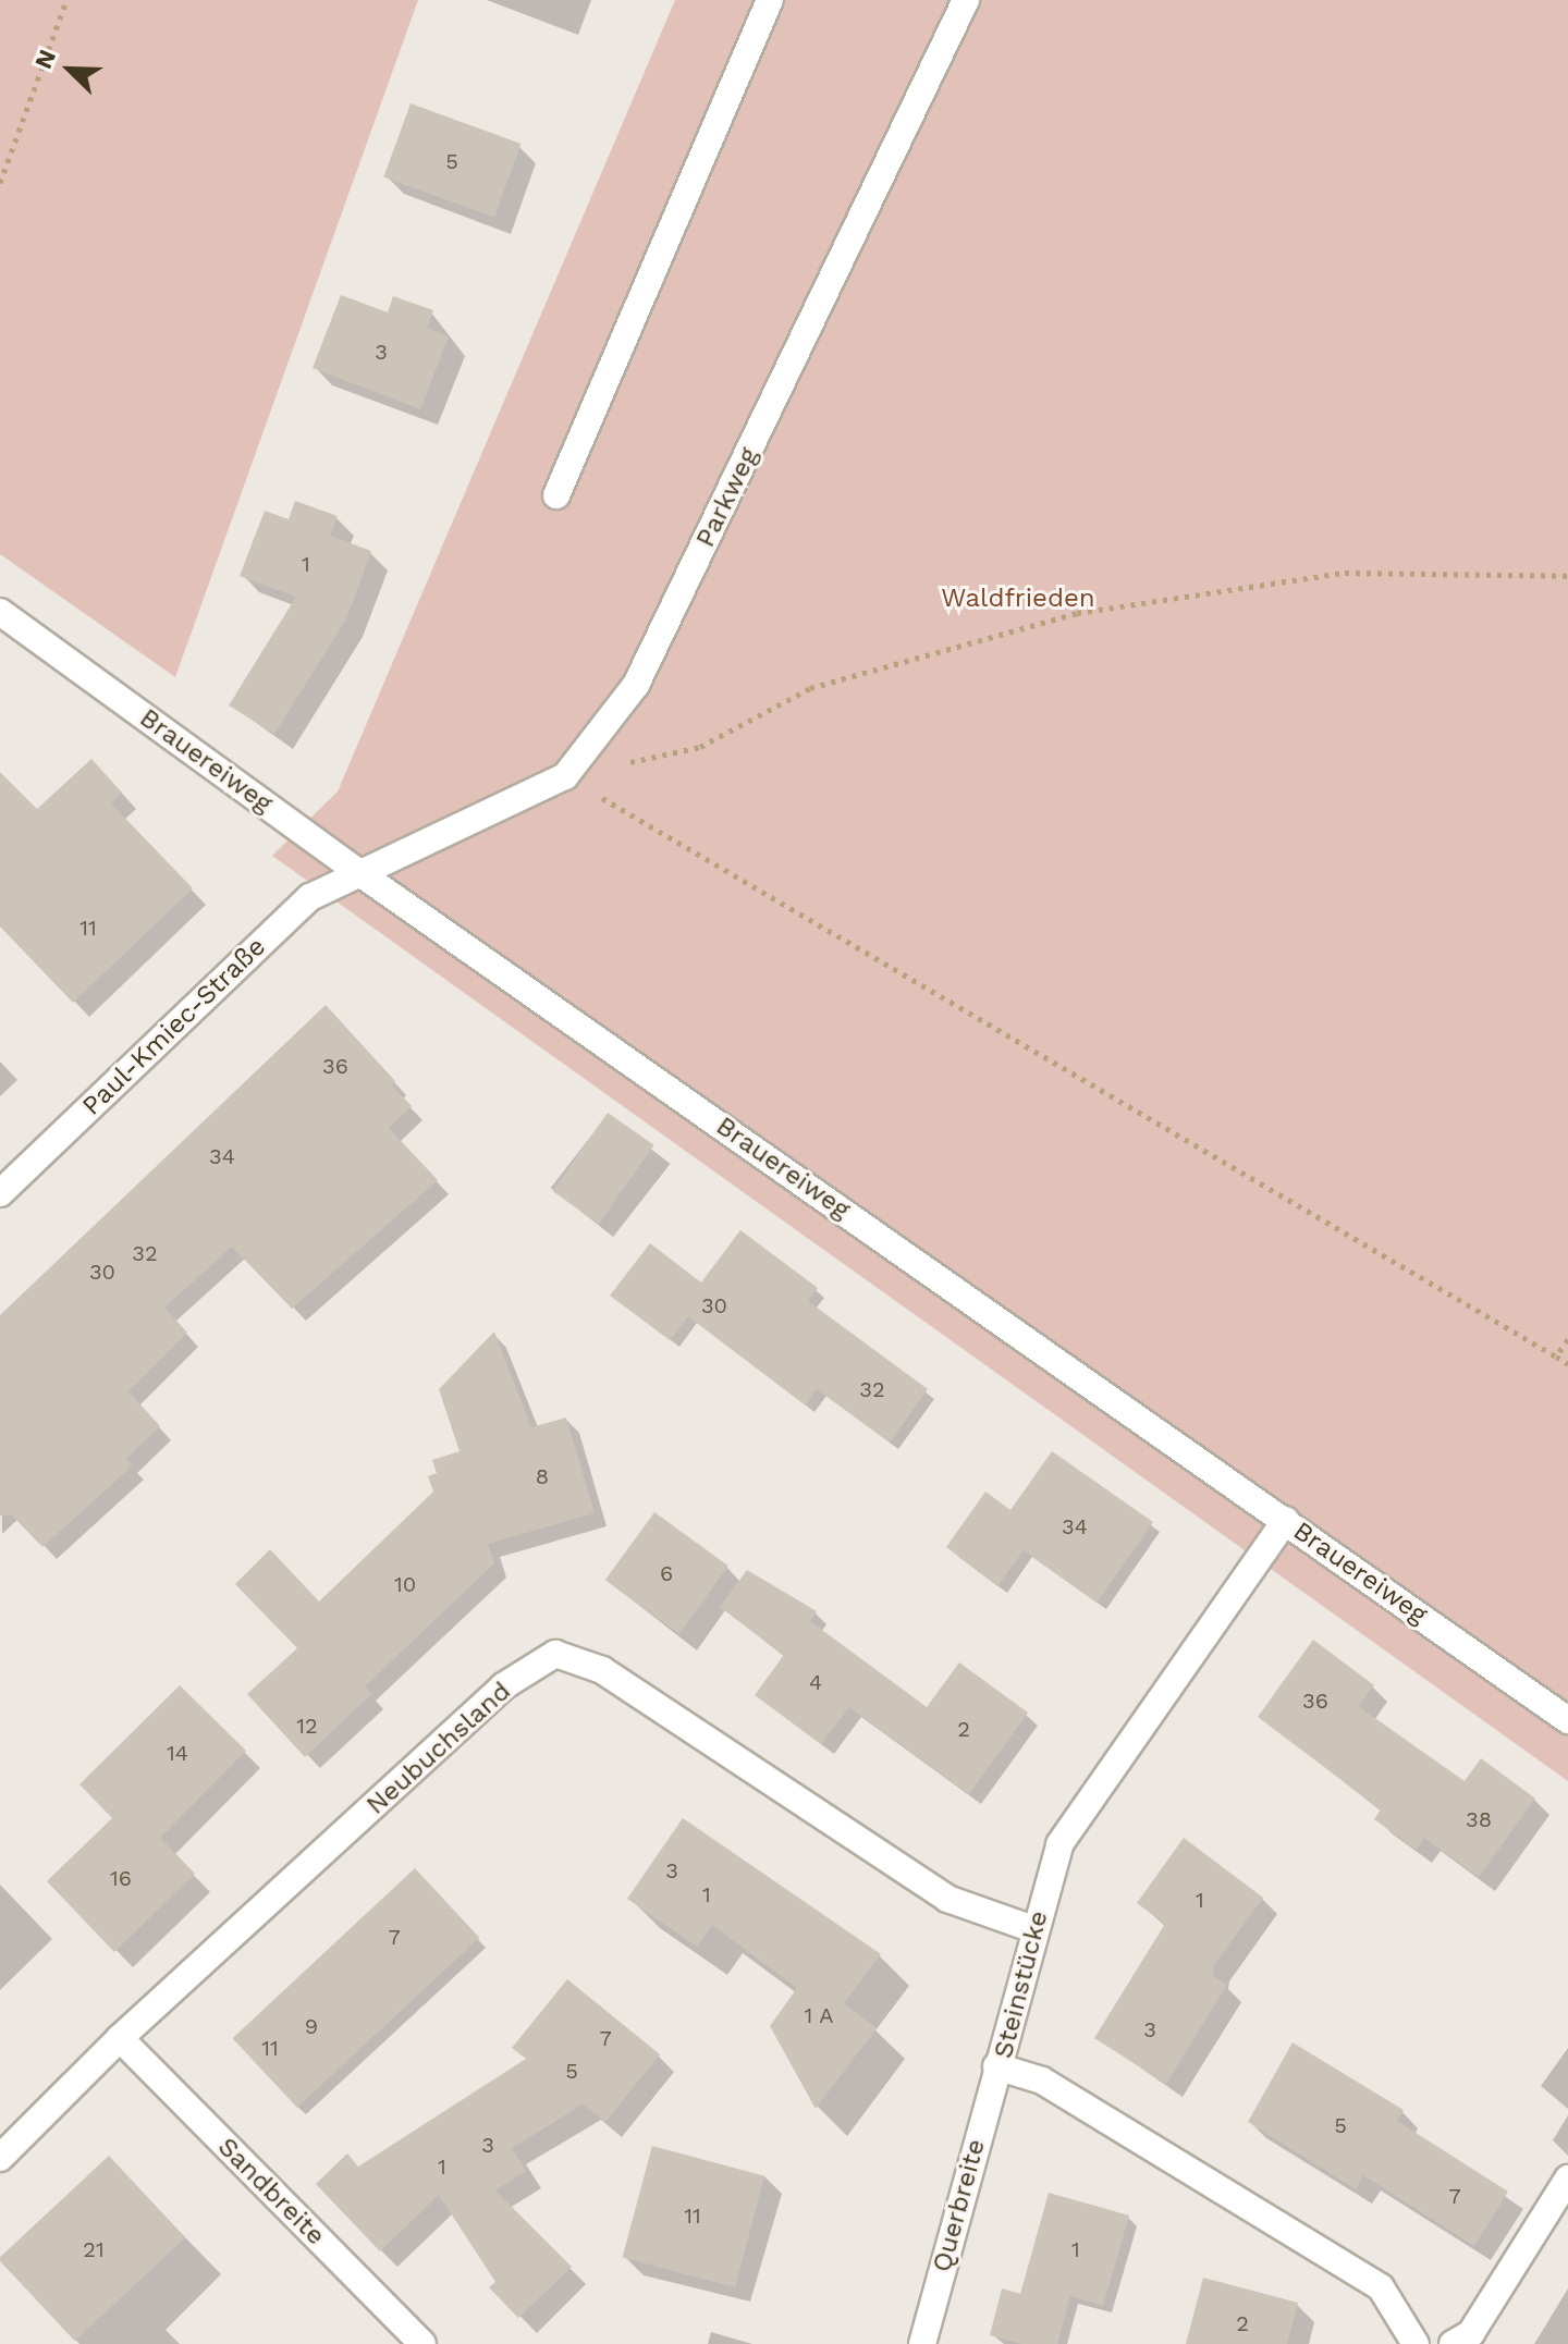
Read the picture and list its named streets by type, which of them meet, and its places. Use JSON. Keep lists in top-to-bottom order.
{
  "streets": {
    "street": [
      "Parkweg",
      "Brauereiweg",
      "Paul-Kmiec-Straße",
      "Neubuchsland",
      "Steinstücke",
      "Sandbreite",
      "Querbreite"
    ]
  },
  "crossings": [
    ["Parkweg", "Brauereiweg"],
    ["Parkweg", "Paul-Kmiec-Straße"],
    ["Brauereiweg", "Paul-Kmiec-Straße"],
    ["Brauereiweg", "Steinstücke"],
    ["Neubuchsland", "Steinstücke"],
    ["Neubuchsland", "Sandbreite"],
    ["Steinstücke", "Querbreite"]
  ],
  "parks": ["Waldfrieden"],
  "house_numbers": [
    "5",
    "3",
    "1",
    "11",
    "36",
    "34",
    "32",
    "30",
    "30",
    "32",
    "8",
    "34",
    "6",
    "10",
    "4",
    "36",
    "12",
    "2",
    "14",
    "38",
    "3",
    "16",
    "1",
    "1",
    "7",
    "1 A",
    "9",
    "3",
    "7",
    "11",
    "5",
    "5",
    "3",
    "1",
    "7",
    "11",
    "21",
    "1",
    "2"
  ],
  "north": "top left"
}
